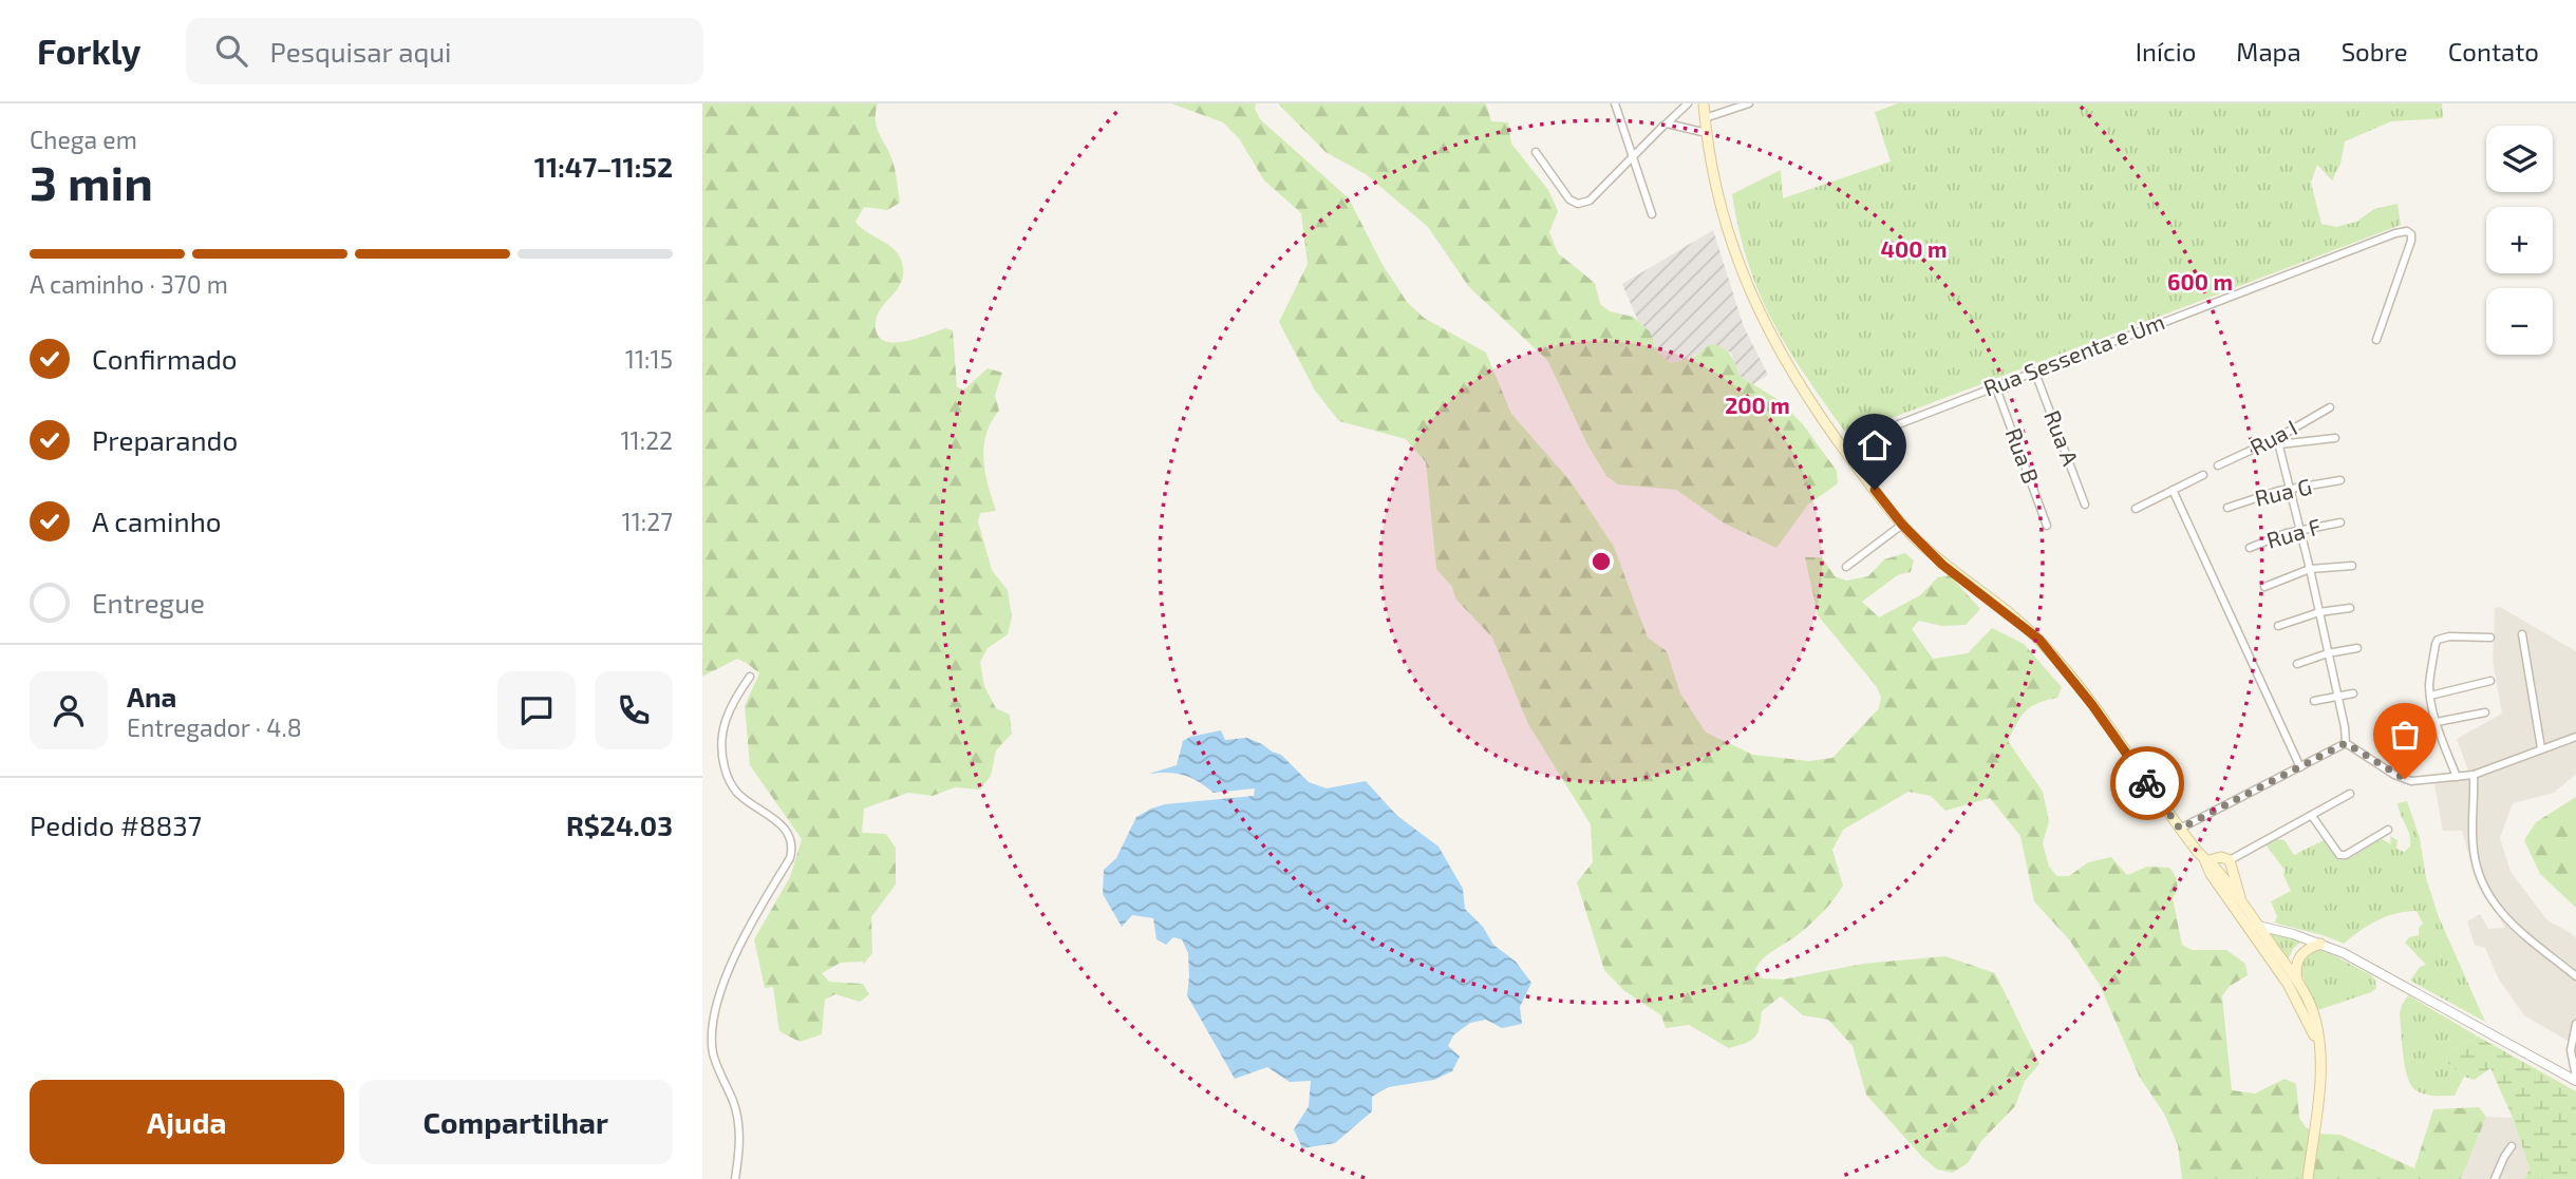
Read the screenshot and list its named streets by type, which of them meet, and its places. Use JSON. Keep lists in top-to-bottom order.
{
  "streets": {
    "street": [
      "Rua Sessenta e Um",
      "Rua A",
      "Rua I",
      "Rua B",
      "Rua G",
      "Rua F"
    ]
  },
  "crossings": [
    ["Rua Sessenta e Um", "Rua A"],
    ["Rua Sessenta e Um", "Rua B"],
    ["Rua I", "Rua G"]
  ],
  "page": {
    "header": "Forkly",
    "search": "Pesquisar aqui",
    "nav": [
      "Início",
      "Mapa",
      "Sobre",
      "Contato"
    ],
    "heading": ["3 min", "Chega em", "11:47–11:52"],
    "panel": [
      "Ana",
      "Entregador · 4.8",
      "Pedido #8837",
      "R$24.03"
    ],
    "map_buttons": ["+", "−"],
    "bar": "A caminho · 370 m",
    "list": [
      ["Confirmado", "11:15"],
      ["Preparando", "11:22"],
      ["A caminho", "11:27"],
      "Entregue"
    ],
    "buttons": ["Ajuda", "Compartilhar"]
  },
  "rings": ["400 m", "600 m", "200 m"]
}
